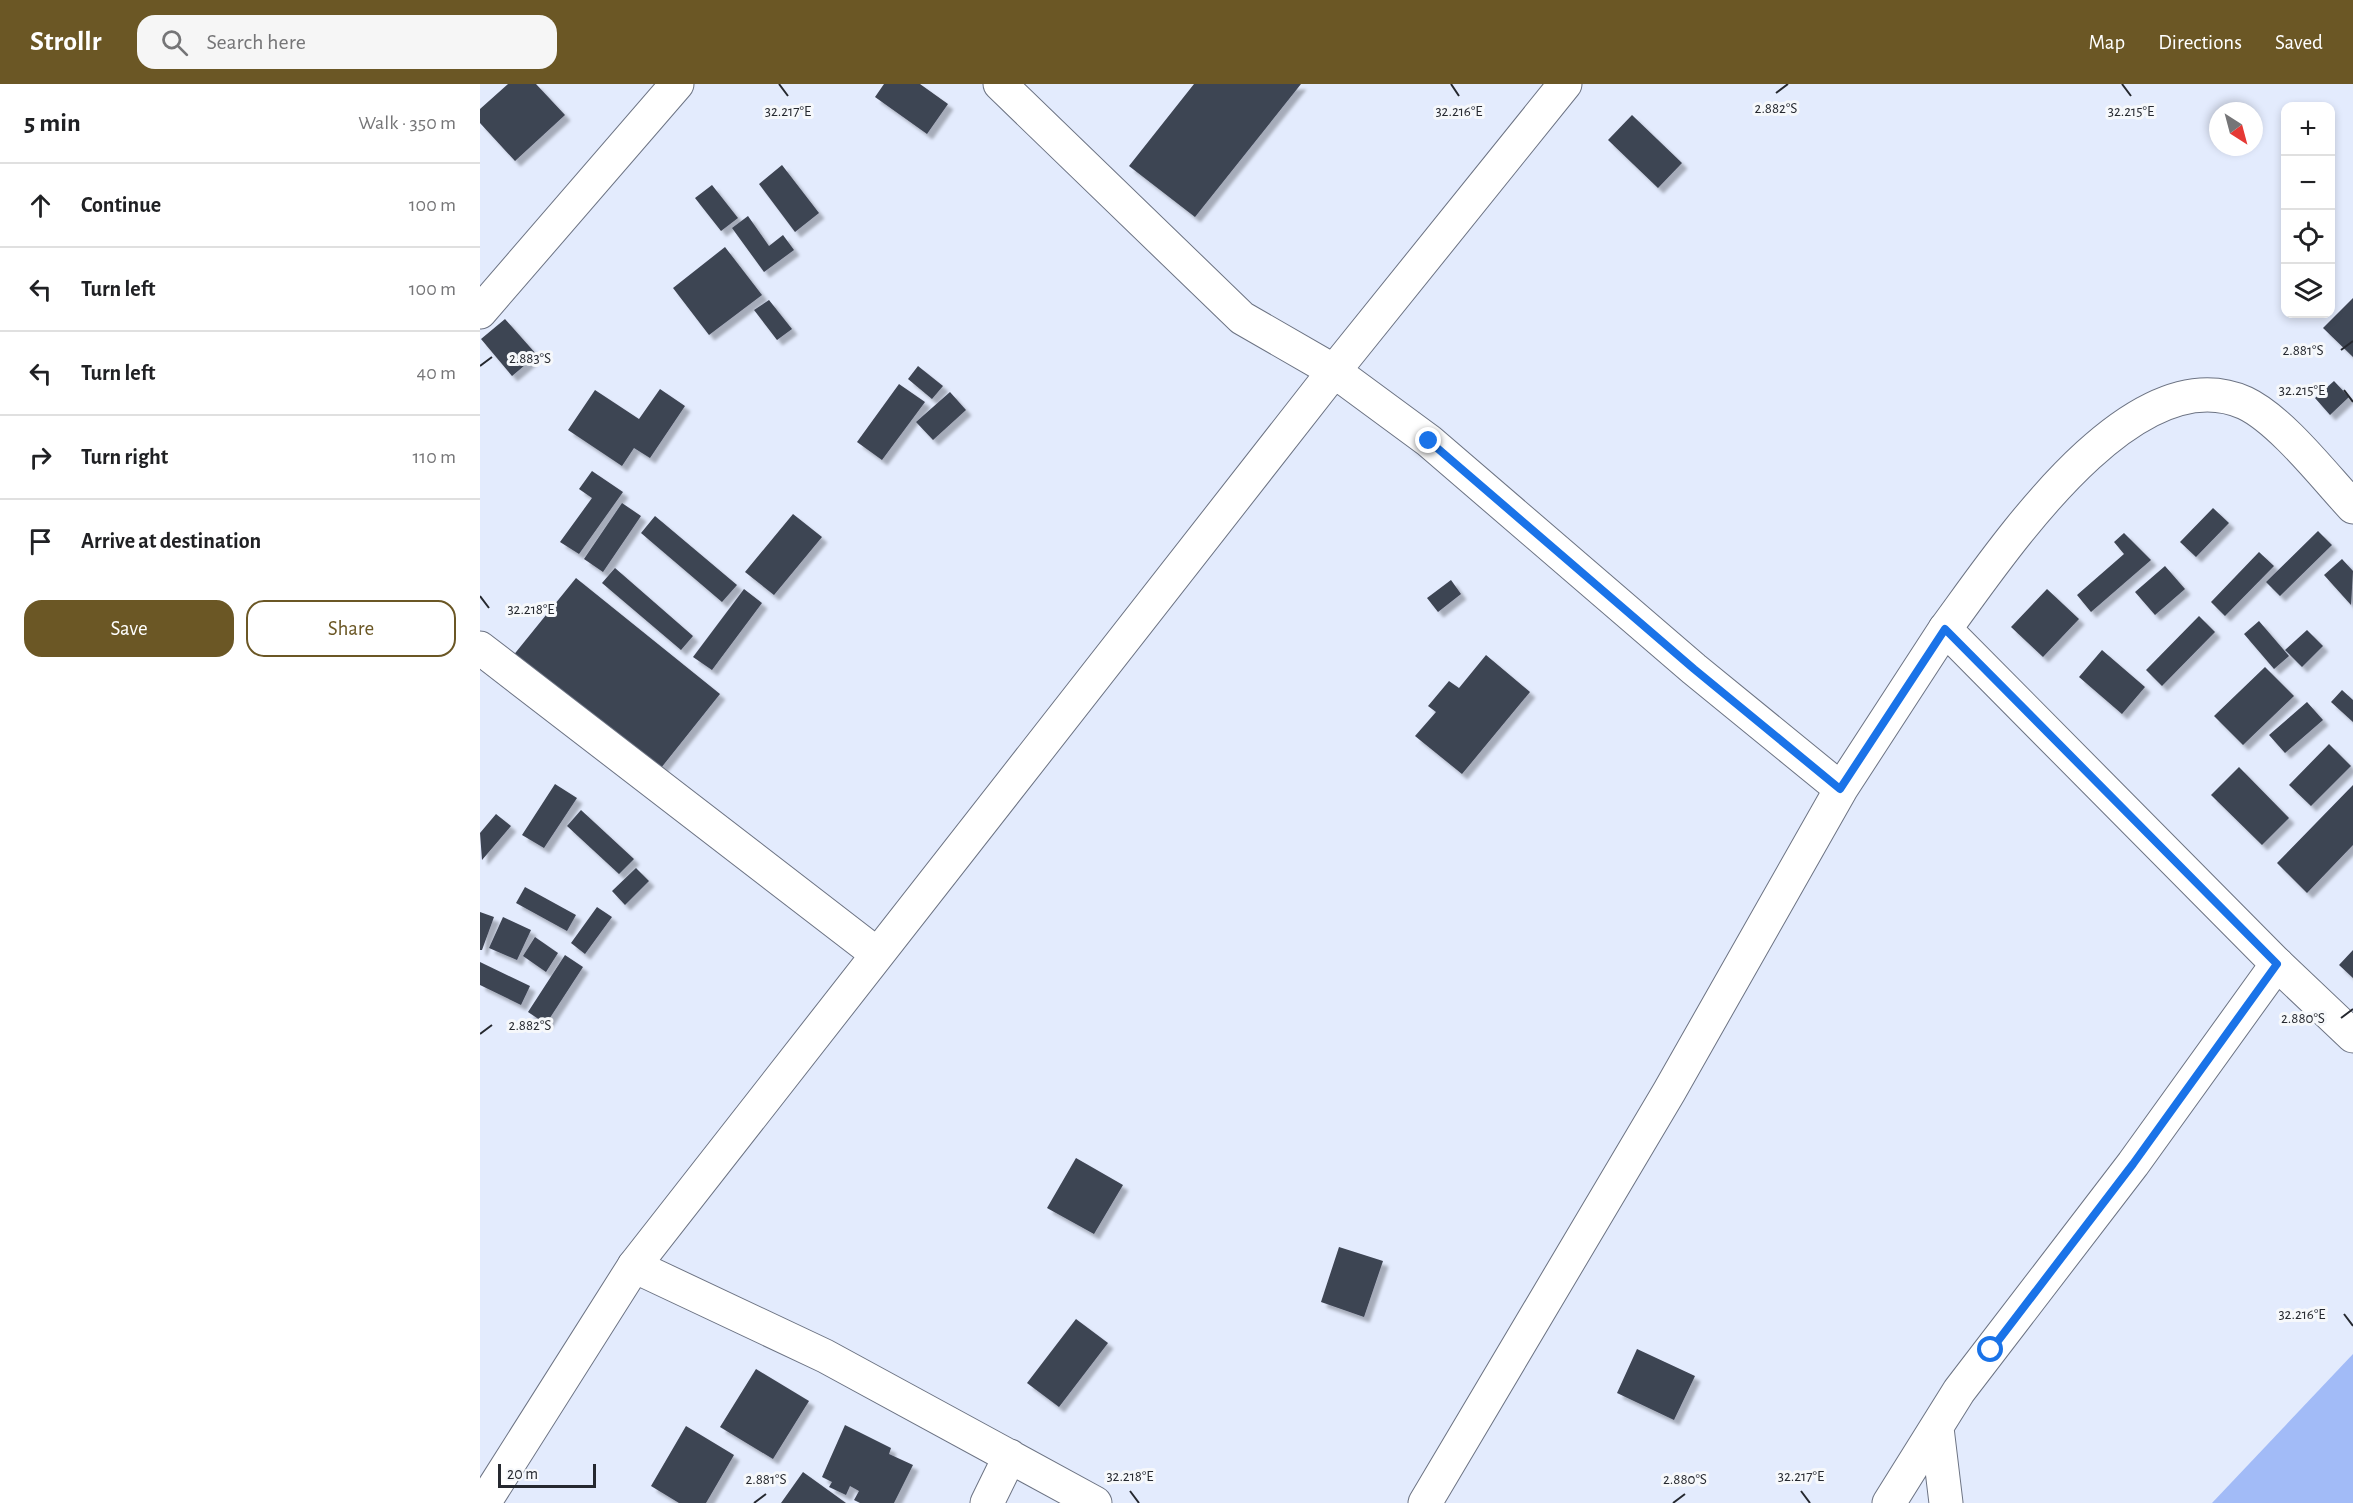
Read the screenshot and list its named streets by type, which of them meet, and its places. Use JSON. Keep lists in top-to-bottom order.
{
  "scale_bar": "20 m",
  "north": "bottom right",
  "page": {
    "header": "Strollr",
    "search": "Search here",
    "nav": ["Map", "Directions", "Saved"],
    "heading": ["5 min", "Walk · 350 m"],
    "map_buttons": ["+", "−"],
    "list": [
      ["Continue", "100 m"],
      ["Turn left", "100 m"],
      ["Turn left", "40 m"],
      ["Turn right", "110 m"],
      "Arrive at destination"
    ],
    "buttons": ["Save", "Share"],
    "scale": "20 m"
  },
  "coordinates": [
    "2.882°S",
    "32.217°E",
    "32.216°E",
    "32.215°E",
    "2.881°S",
    "2.883°S",
    "32.218°E",
    "2.880°S"
  ]
}
